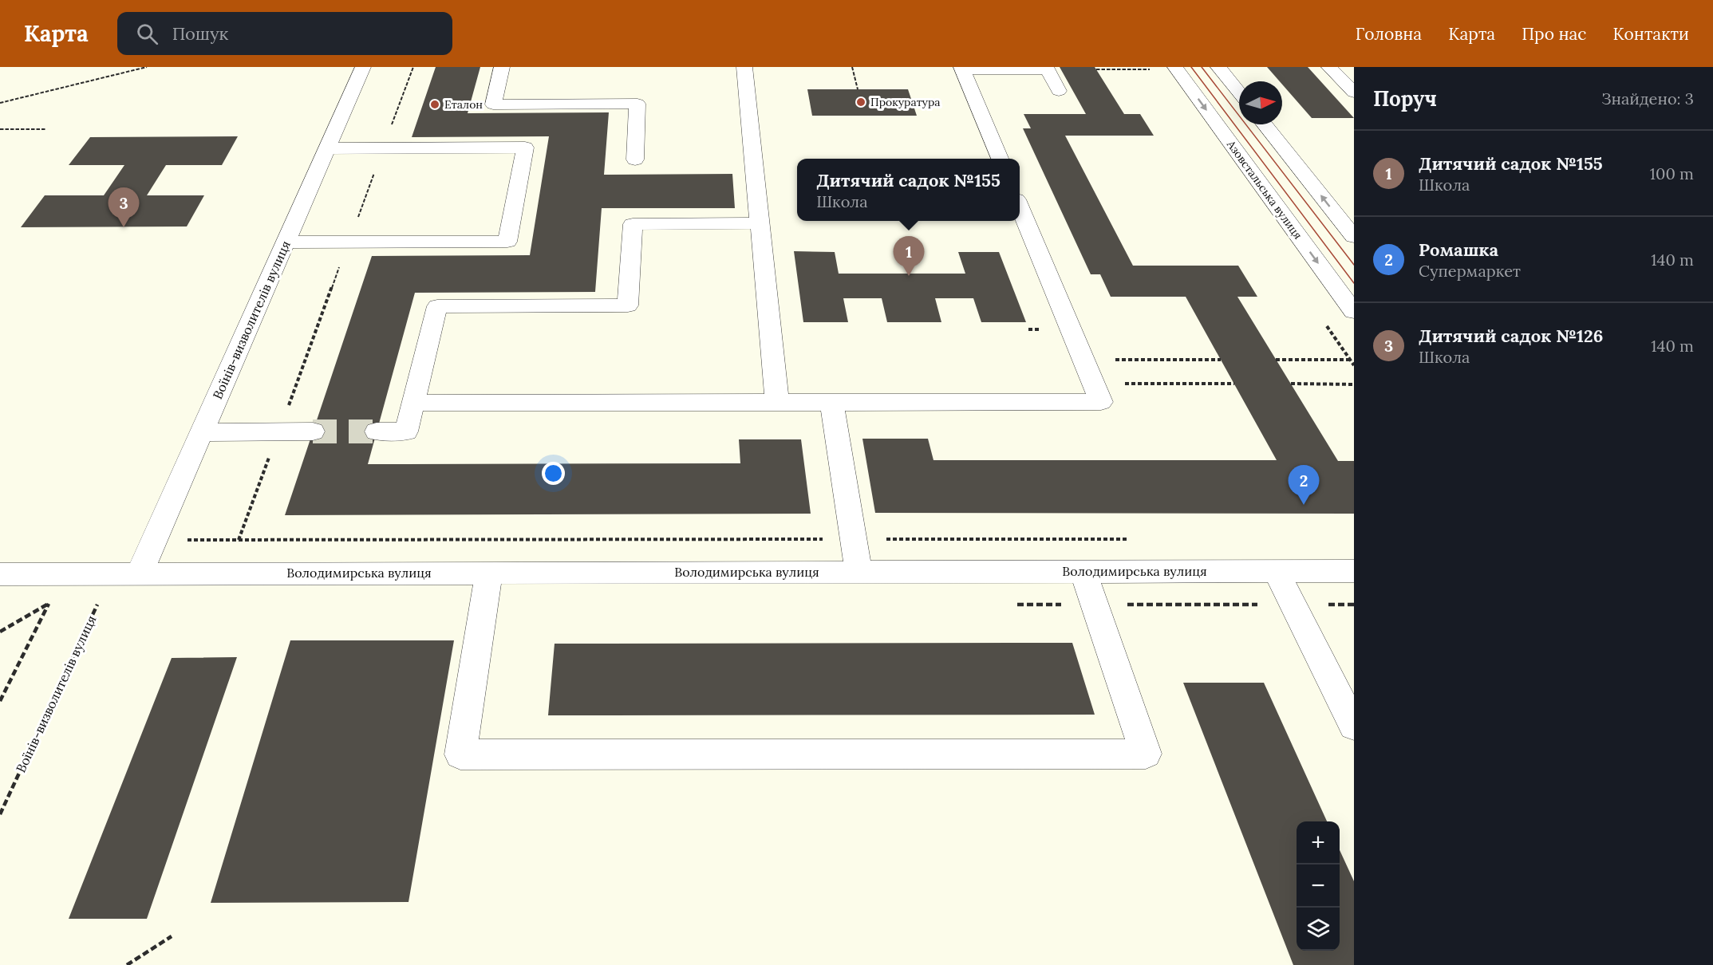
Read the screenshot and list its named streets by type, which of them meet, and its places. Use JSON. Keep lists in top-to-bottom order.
{
  "streets": {
    "street": ["Азовстальська вулиця", "Воїнів-визволителів вулиця", "Володимирська вулиця"]
  },
  "crossings": [
    ["Воїнів-визволителів вулиця", "Володимирська вулиця"]
  ],
  "places": ["Прокуратура", "Еталон"],
  "north": "right",
  "page": {
    "header": "Карта",
    "search": "Пошук",
    "nav": [
      "Головна",
      "Карта",
      "Про нас",
      "Контакти"
    ],
    "heading": ["Поруч", "Знайдено: 3"],
    "list": [
      {
        "mark": "1",
        "name": "Дитячий садок №155",
        "note": "Школа",
        "value": "100 m"
      },
      {
        "mark": "2",
        "name": "Ромашка",
        "note": "Супермаркет",
        "value": "140 m"
      },
      {
        "mark": "3",
        "name": "Дитячий садок №126",
        "note": "Школа",
        "value": "140 m"
      }
    ],
    "popup": ["Дитячий садок №155", "Школа"],
    "pins": ["3", "1", "2"],
    "map_buttons": ["+", "−"]
  }
}
